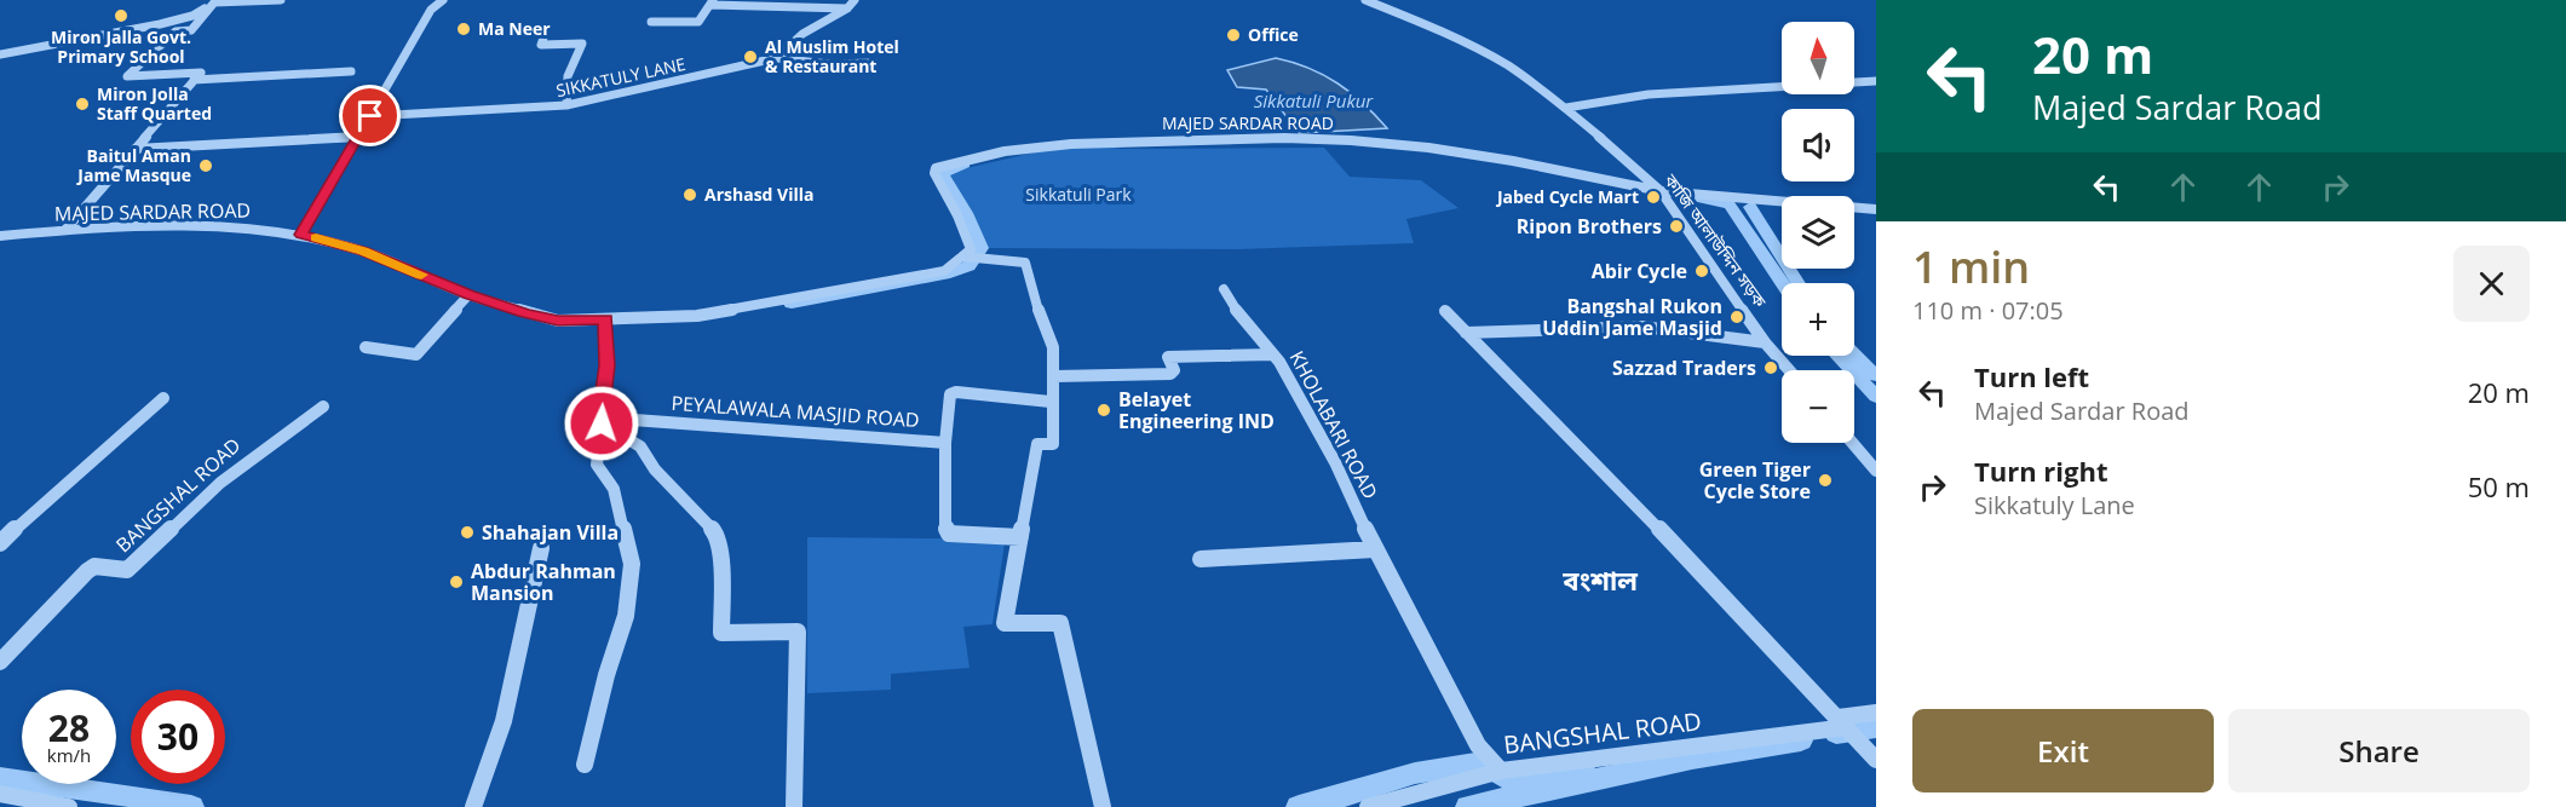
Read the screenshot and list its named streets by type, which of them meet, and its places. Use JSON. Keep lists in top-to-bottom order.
{
  "streets": {
    "street": [
      "SIKKATULY LANE",
      "MAJED SARDAR ROAD",
      "কাজি আলাউদ্দিন সড়ক",
      "PEYALAWALA MASJID ROAD",
      "KHOLABARI ROAD",
      "BANGSHAL ROAD"
    ]
  },
  "crossings": [
    ["MAJED SARDAR ROAD", "কাজি আলাউদ্দিন সড়ক"],
    ["KHOLABARI ROAD", "BANGSHAL ROAD"]
  ],
  "districts": ["বংশাল"],
  "water": ["Sikkatuli Pukur"],
  "parks": ["Sikkatuli Park"],
  "places": [
    "Miron Jalla Govt. Primary School",
    "Ma Neer",
    "Office",
    "Al Muslim Hotel & Restaurant",
    "Miron Jolla Staff Quarted",
    "Baitul Aman Jame Masque",
    "Arshasd Villa",
    "Jabed Cycle Mart",
    "Ripon Brothers",
    "Abir Cycle",
    "Bangshal Rukon Uddin Jame Masjid",
    "Sazzad Traders",
    "Belayet Engineering IND",
    "Green Tiger Cycle Store",
    "Shahajan Villa",
    "Abdur Rahman Mansion"
  ],
  "north": "top",
  "page": {
    "turn": ["20 m", "Majed Sardar Road"],
    "map_buttons": ["+", "−"],
    "heading": ["1 min", "110 m · 07:05"],
    "list": [
      {
        "name": "Turn left",
        "note": "Majed Sardar Road",
        "value": "20 m"
      },
      {
        "name": "Turn right",
        "note": "Sikkatuly Lane",
        "value": "50 m"
      }
    ],
    "speed": "28 km/h",
    "limit": "30",
    "buttons": ["Exit", "Share"]
  }
}
